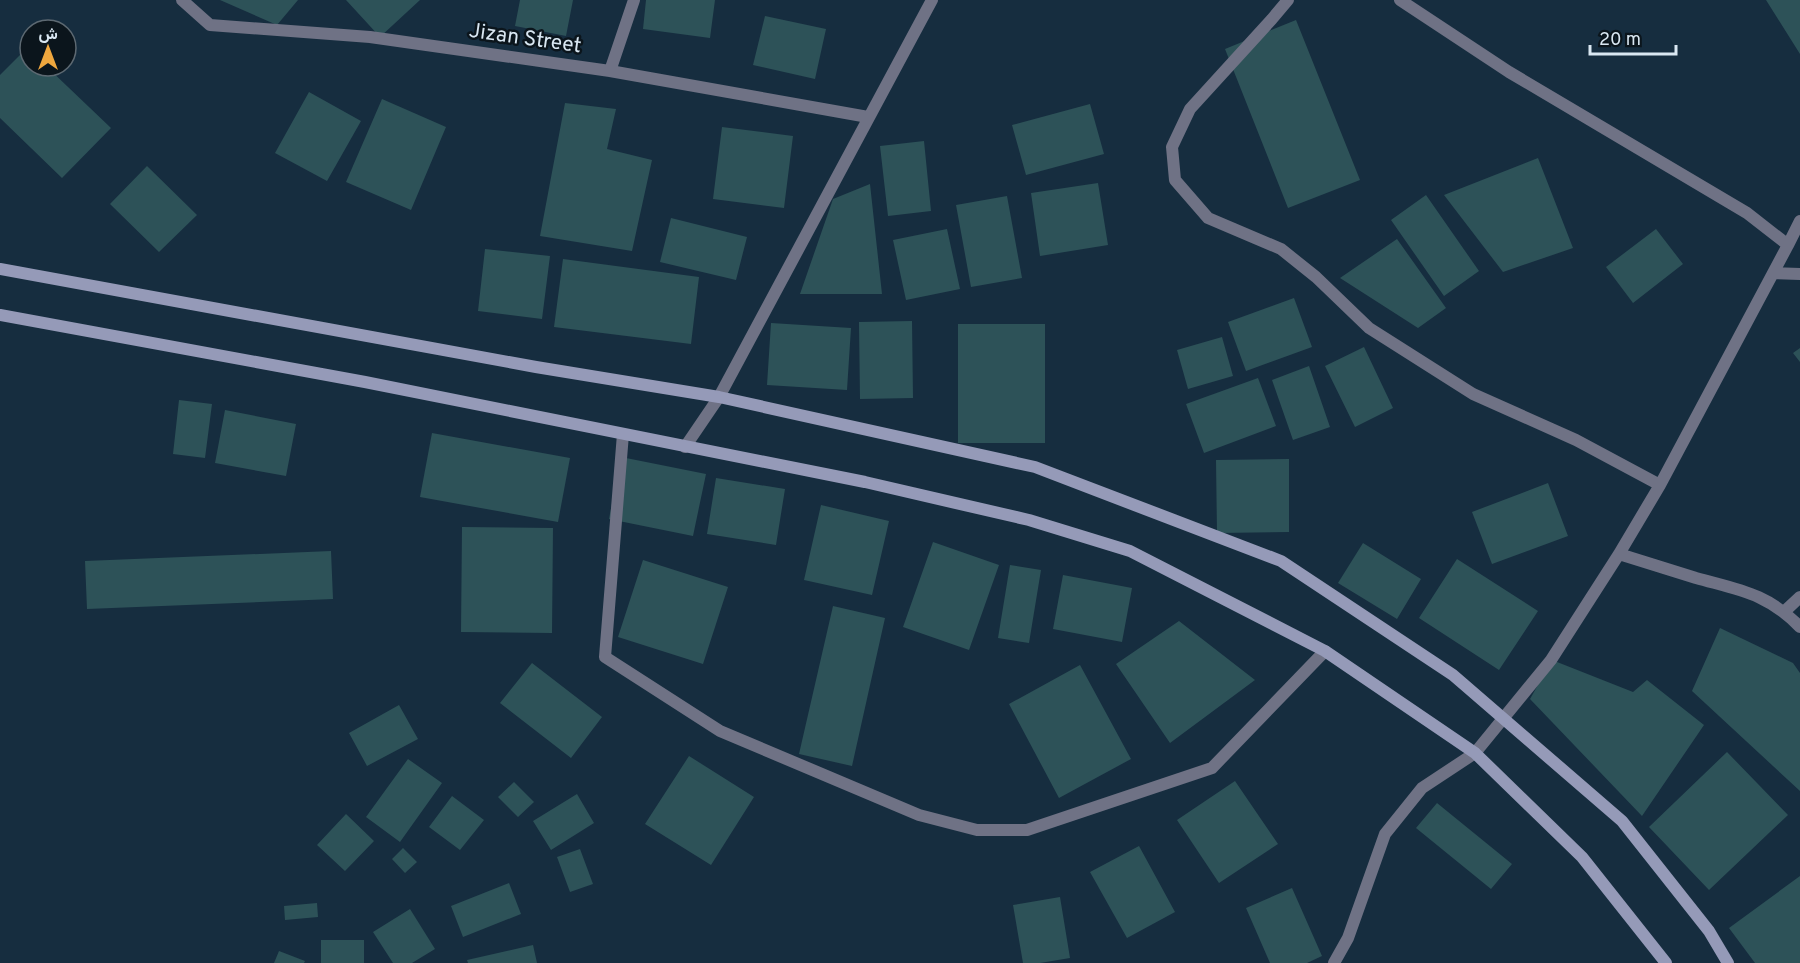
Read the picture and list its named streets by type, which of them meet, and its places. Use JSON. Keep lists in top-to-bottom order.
{
  "streets": {
    "street": ["Jizan Street"]
  },
  "scale_bar": "20 m",
  "north": "top"
}
